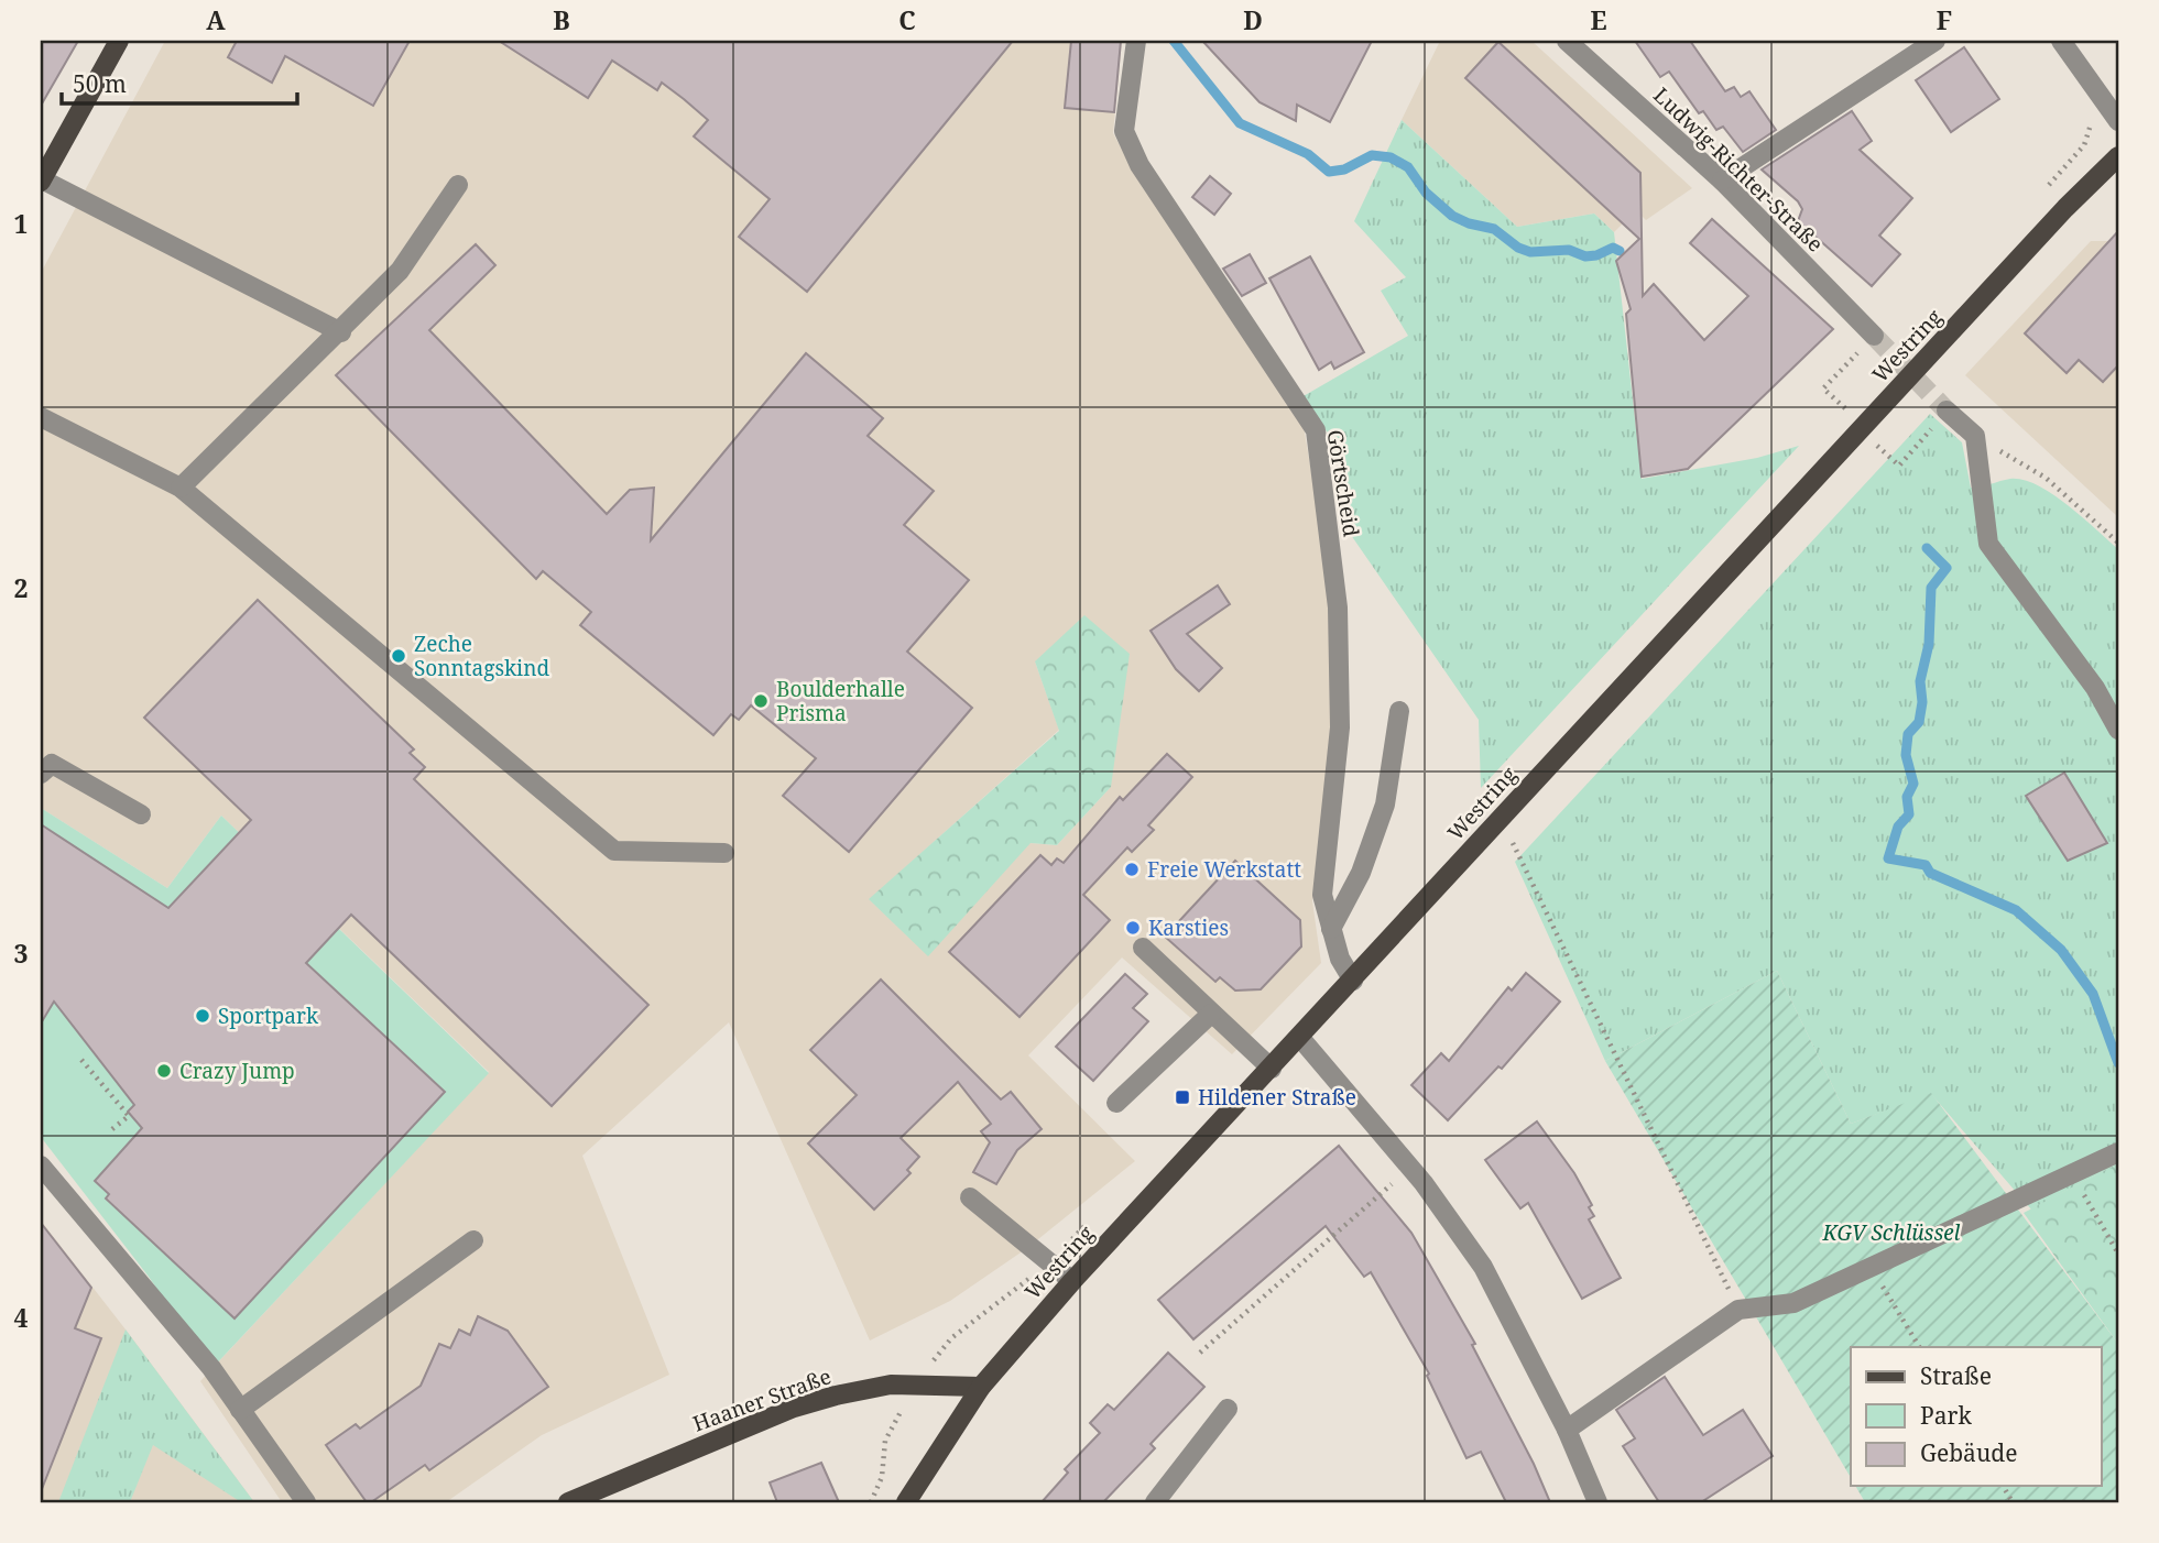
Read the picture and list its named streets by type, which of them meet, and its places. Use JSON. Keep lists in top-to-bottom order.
{
  "streets": {
    "main road": ["Westring", "Haaner Straße"],
    "street": ["Ludwig-Richter-Straße", "Görtscheid"]
  },
  "crossings": [
    ["Westring", "Görtscheid"],
    ["Westring", "Haaner Straße"]
  ],
  "parks": ["KGV Schlüssel"],
  "places": {
    "other": [
      "Zeche Sonntagskind",
      "Boulderhalle Prisma",
      "Freie Werkstatt",
      "Karsties",
      "Sportpark",
      "Crazy Jump"
    ],
    "transit": ["Hildener Straße"]
  },
  "legend": ["Straße", "Park", "Gebäude"],
  "scale_bar": "50 m",
  "grid": {
    "columns": [
      "A",
      "B",
      "C",
      "D",
      "E",
      "F"
    ],
    "rows": [
      "1",
      "2",
      "3",
      "4"
    ]
  }
}
